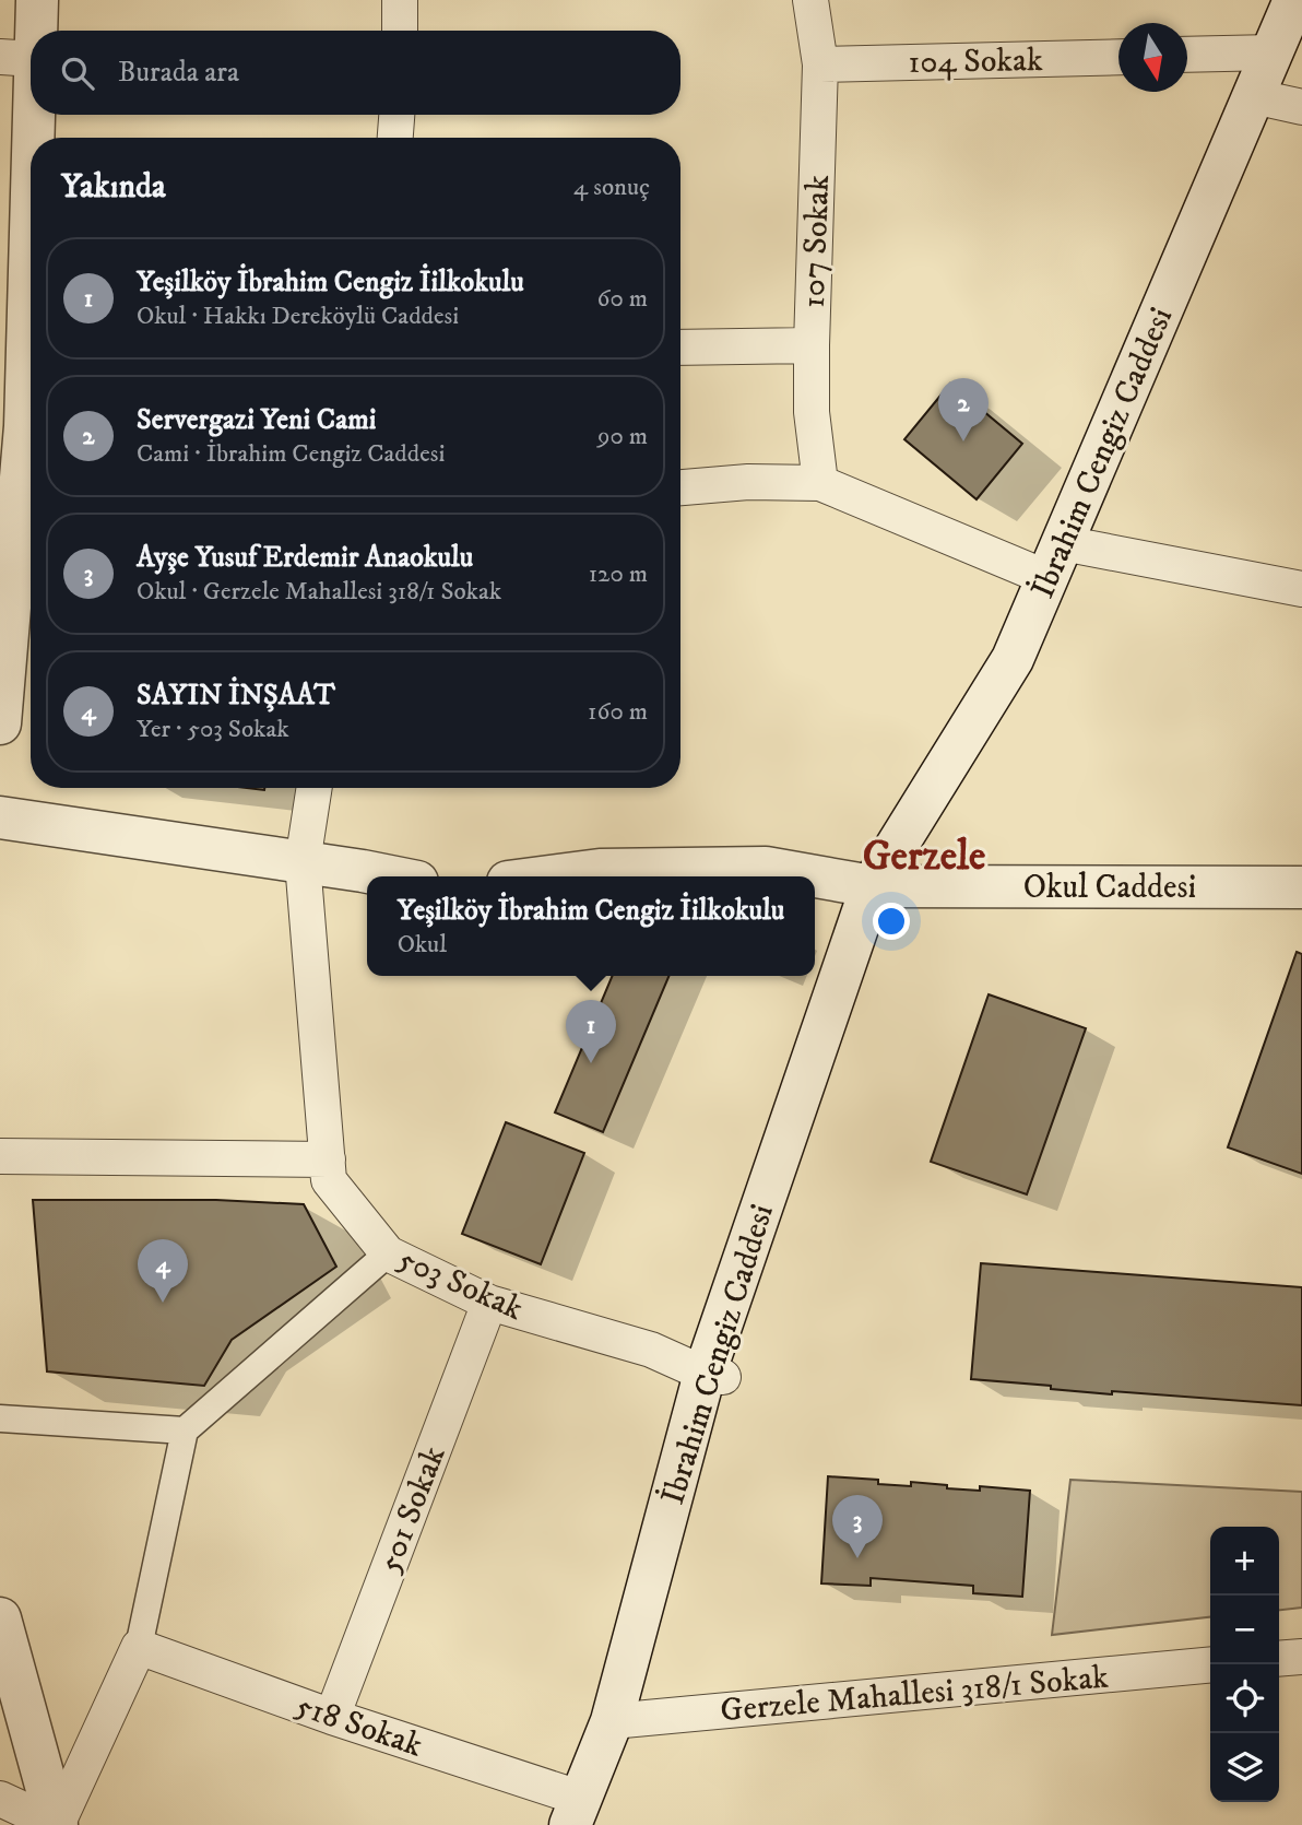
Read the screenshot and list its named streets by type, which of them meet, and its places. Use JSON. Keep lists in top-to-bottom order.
{
  "streets": {
    "street": [
      "104 Sokak",
      "107 Sokak",
      "İbrahim Cengiz Caddesi",
      "Okul Caddesi",
      "503 Sokak",
      "501 Sokak",
      "Gerzele Mahallesi 318/1 Sokak",
      "518 Sokak"
    ]
  },
  "crossings": [
    ["104 Sokak", "107 Sokak"],
    ["İbrahim Cengiz Caddesi", "Okul Caddesi"],
    ["İbrahim Cengiz Caddesi", "503 Sokak"],
    ["İbrahim Cengiz Caddesi", "Gerzele Mahallesi 318/1 Sokak"],
    ["İbrahim Cengiz Caddesi", "518 Sokak"],
    ["503 Sokak", "501 Sokak"],
    ["501 Sokak", "518 Sokak"]
  ],
  "districts": ["Gerzele"],
  "north": "bottom",
  "page": {
    "search": "Burada ara",
    "heading": ["Yakında", "4 sonuç"],
    "list": [
      {
        "mark": "1",
        "name": "Yeşilköy İbrahim Cengiz İilkokulu",
        "note": "Okul · Hakkı Dereköylü Caddesi",
        "value": "60 m"
      },
      {
        "mark": "2",
        "name": "Servergazi Yeni Cami",
        "note": "Cami · İbrahim Cengiz Caddesi",
        "value": "90 m"
      },
      {
        "mark": "3",
        "name": "Ayşe Yusuf Erdemir Anaokulu",
        "note": "Okul · Gerzele Mahallesi 318/1 Sokak",
        "value": "120 m"
      },
      {
        "mark": "4",
        "name": "SAYIN İNŞAAT",
        "note": "Yer · 503 Sokak",
        "value": "160 m"
      }
    ],
    "pins": [
      "2",
      "1",
      "4",
      "3"
    ],
    "popup": ["Yeşilköy İbrahim Cengiz İilkokulu", "Okul"],
    "map_buttons": ["+", "−"]
  }
}
